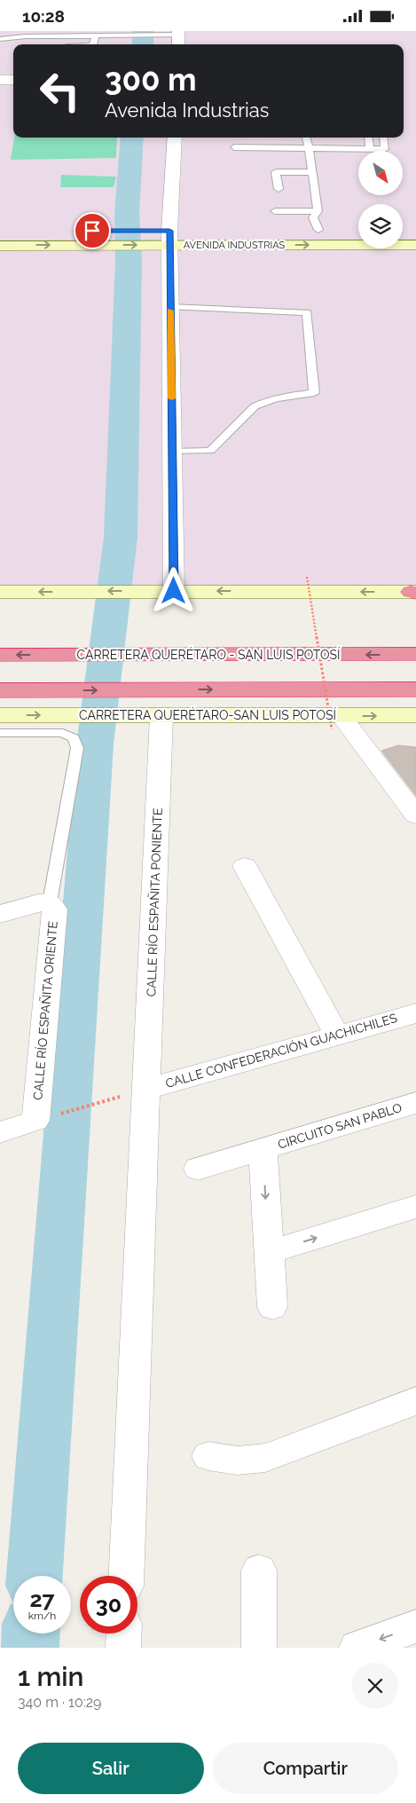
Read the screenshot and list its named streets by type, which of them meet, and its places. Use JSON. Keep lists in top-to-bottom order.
{
  "streets": {
    "highway": ["CARRETERA QUERÉTARO - SAN LUIS POTOSÍ"],
    "main road": ["AVENIDA INDUSTRIAS", "CARRETERA QUERÉTARO-SAN LUIS POTOSÍ"],
    "street": [
      "CALLE RÍO ESPAÑITA PONIENTE",
      "CALLE RÍO ESPAÑITA ORIENTE",
      "CALLE CONFEDERACIÓN GUACHICHILES",
      "CIRCUITO SAN PABLO"
    ]
  },
  "crossings": [
    ["CARRETERA QUERÉTARO-SAN LUIS POTOSÍ", "CALLE RÍO ESPAÑITA PONIENTE"],
    ["CALLE RÍO ESPAÑITA PONIENTE", "CALLE CONFEDERACIÓN GUACHICHILES"]
  ],
  "north": "bottom right",
  "page": {
    "status": "10:28",
    "turn": ["300 m", "Avenida Industrias"],
    "speed": "27 km/h",
    "limit": "30",
    "heading": ["1 min", "340 m · 10:29"],
    "buttons": ["Salir", "Compartir"]
  }
}
